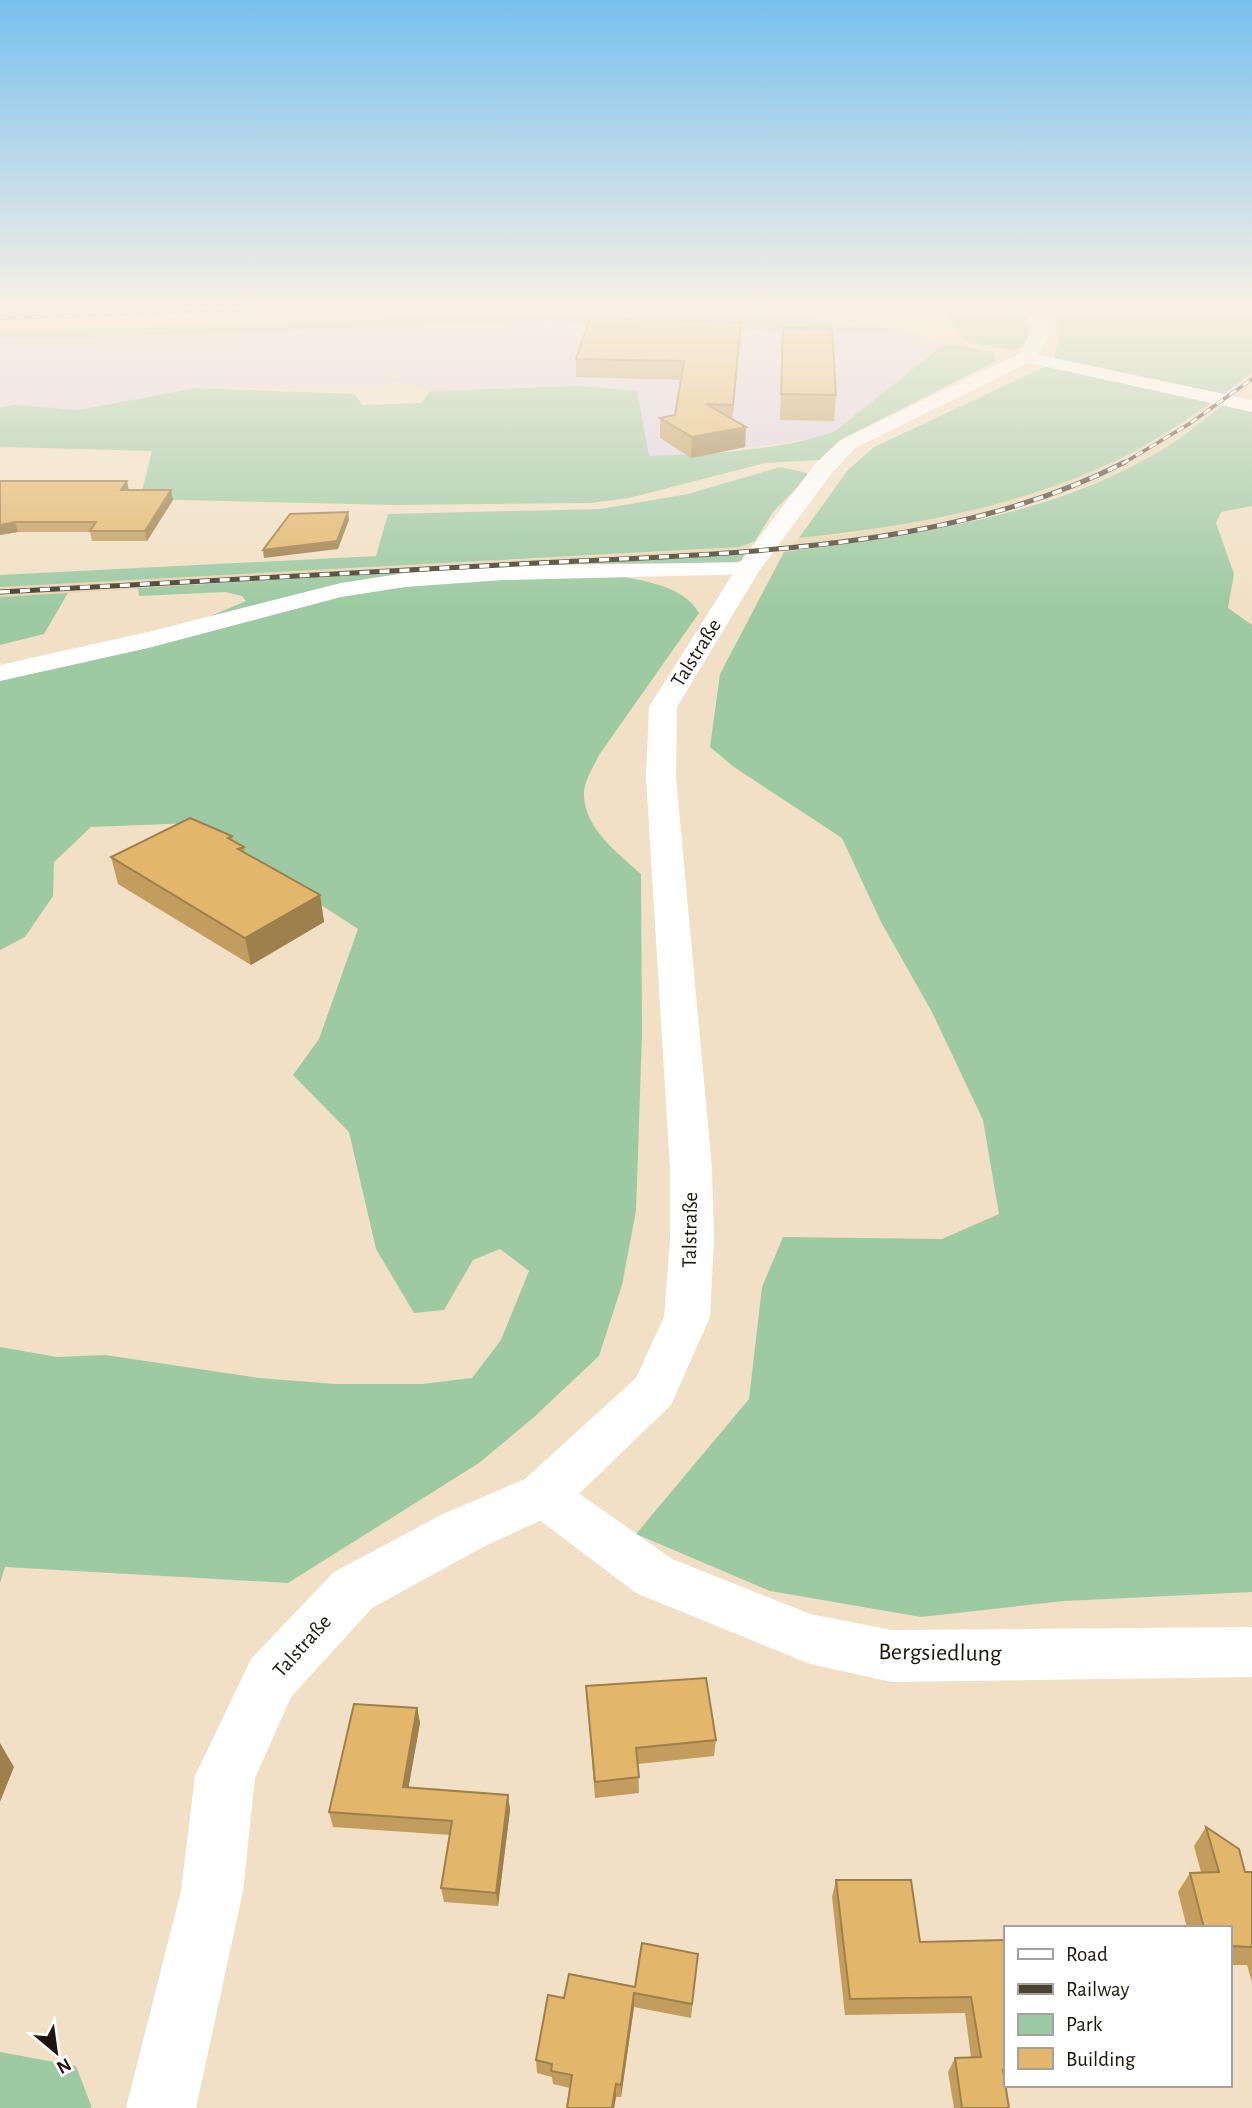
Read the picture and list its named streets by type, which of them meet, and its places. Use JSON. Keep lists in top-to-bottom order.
{
  "streets": {
    "street": ["Talstraße", "Bergsiedlung"]
  },
  "crossings": [
    ["Talstraße", "Bergsiedlung"]
  ],
  "legend": [
    "Road",
    "Railway",
    "Park",
    "Building"
  ],
  "north": "bottom right"
}
